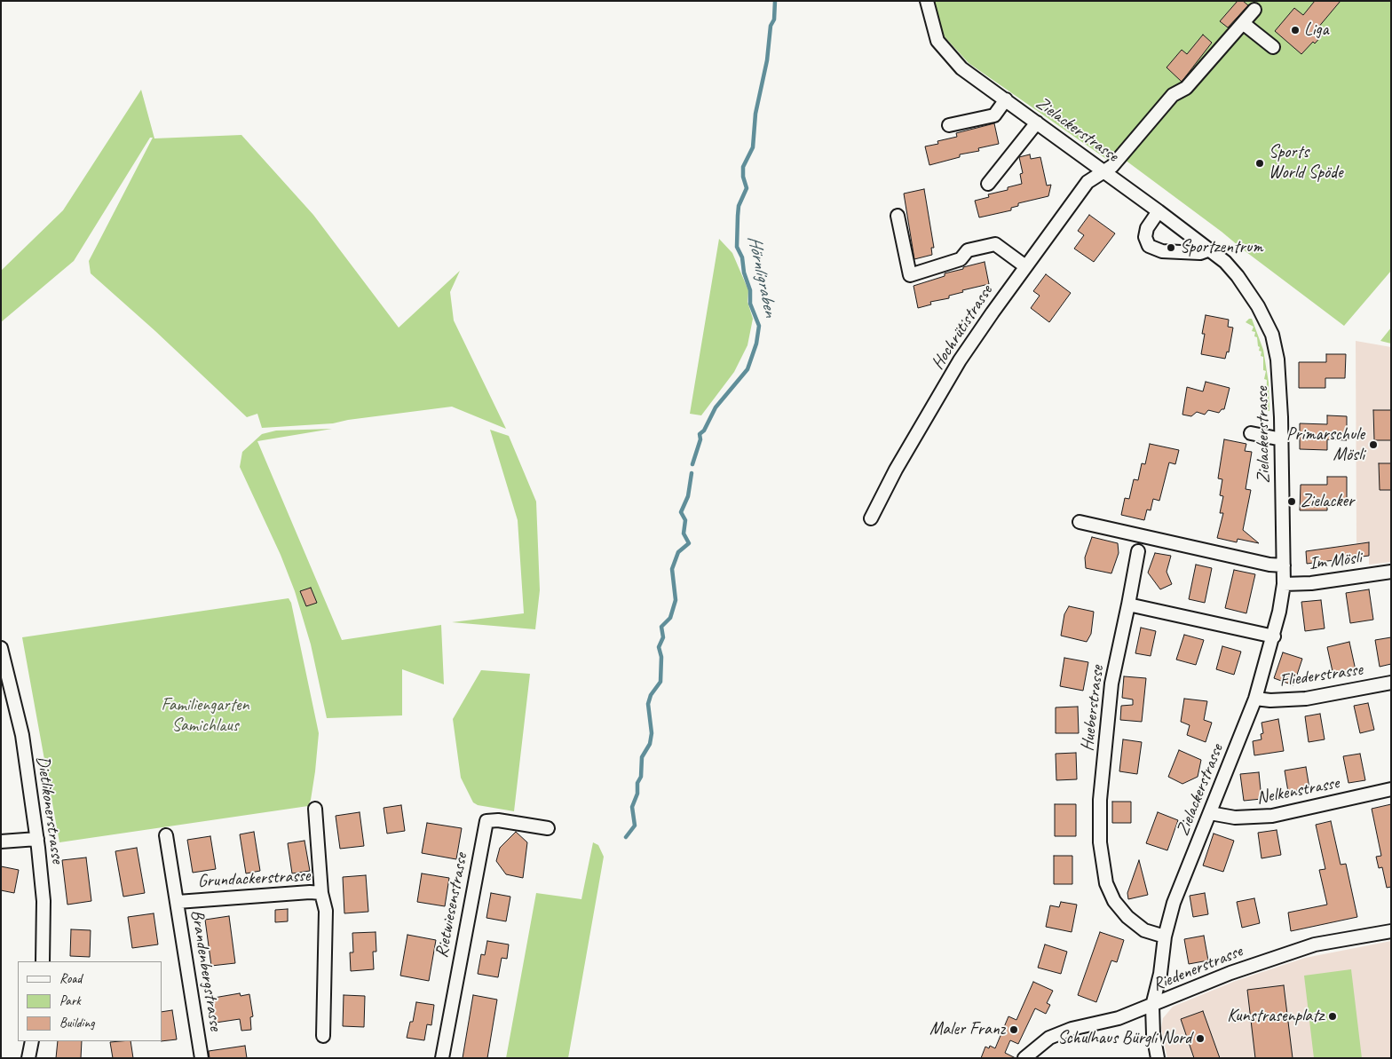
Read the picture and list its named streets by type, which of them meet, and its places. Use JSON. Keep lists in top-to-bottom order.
{
  "streets": {
    "street": [
      "Zielackerstrasse",
      "Hochrütistrasse",
      "Im Mösli",
      "Fliederstrasse",
      "Hueberstrasse",
      "Nelkenstrasse",
      "Dietlikonerstrasse",
      "Grundackerstrasse",
      "Rietwiesenstrasse",
      "Riedenerstrasse",
      "Brandenbergstrasse"
    ]
  },
  "crossings": [
    ["Zielackerstrasse", "Hochrütistrasse"],
    ["Zielackerstrasse", "Im Mösli"],
    ["Zielackerstrasse", "Fliederstrasse"],
    ["Zielackerstrasse", "Hueberstrasse"],
    ["Zielackerstrasse", "Nelkenstrasse"],
    ["Zielackerstrasse", "Riedenerstrasse"],
    ["Grundackerstrasse", "Brandenbergstrasse"]
  ],
  "water": ["Hörnligraben"],
  "parks": ["Familiengarten Samichlaus"],
  "places": [
    "Liga",
    "Sports World Spöde",
    "Sportzentrum",
    "Primarschule Mösli",
    "Zielacker",
    "Kunstrasenplatz",
    "Maler Franz",
    "Schulhaus Bürgli Nord"
  ],
  "legend": ["Road", "Park", "Building"]
}
